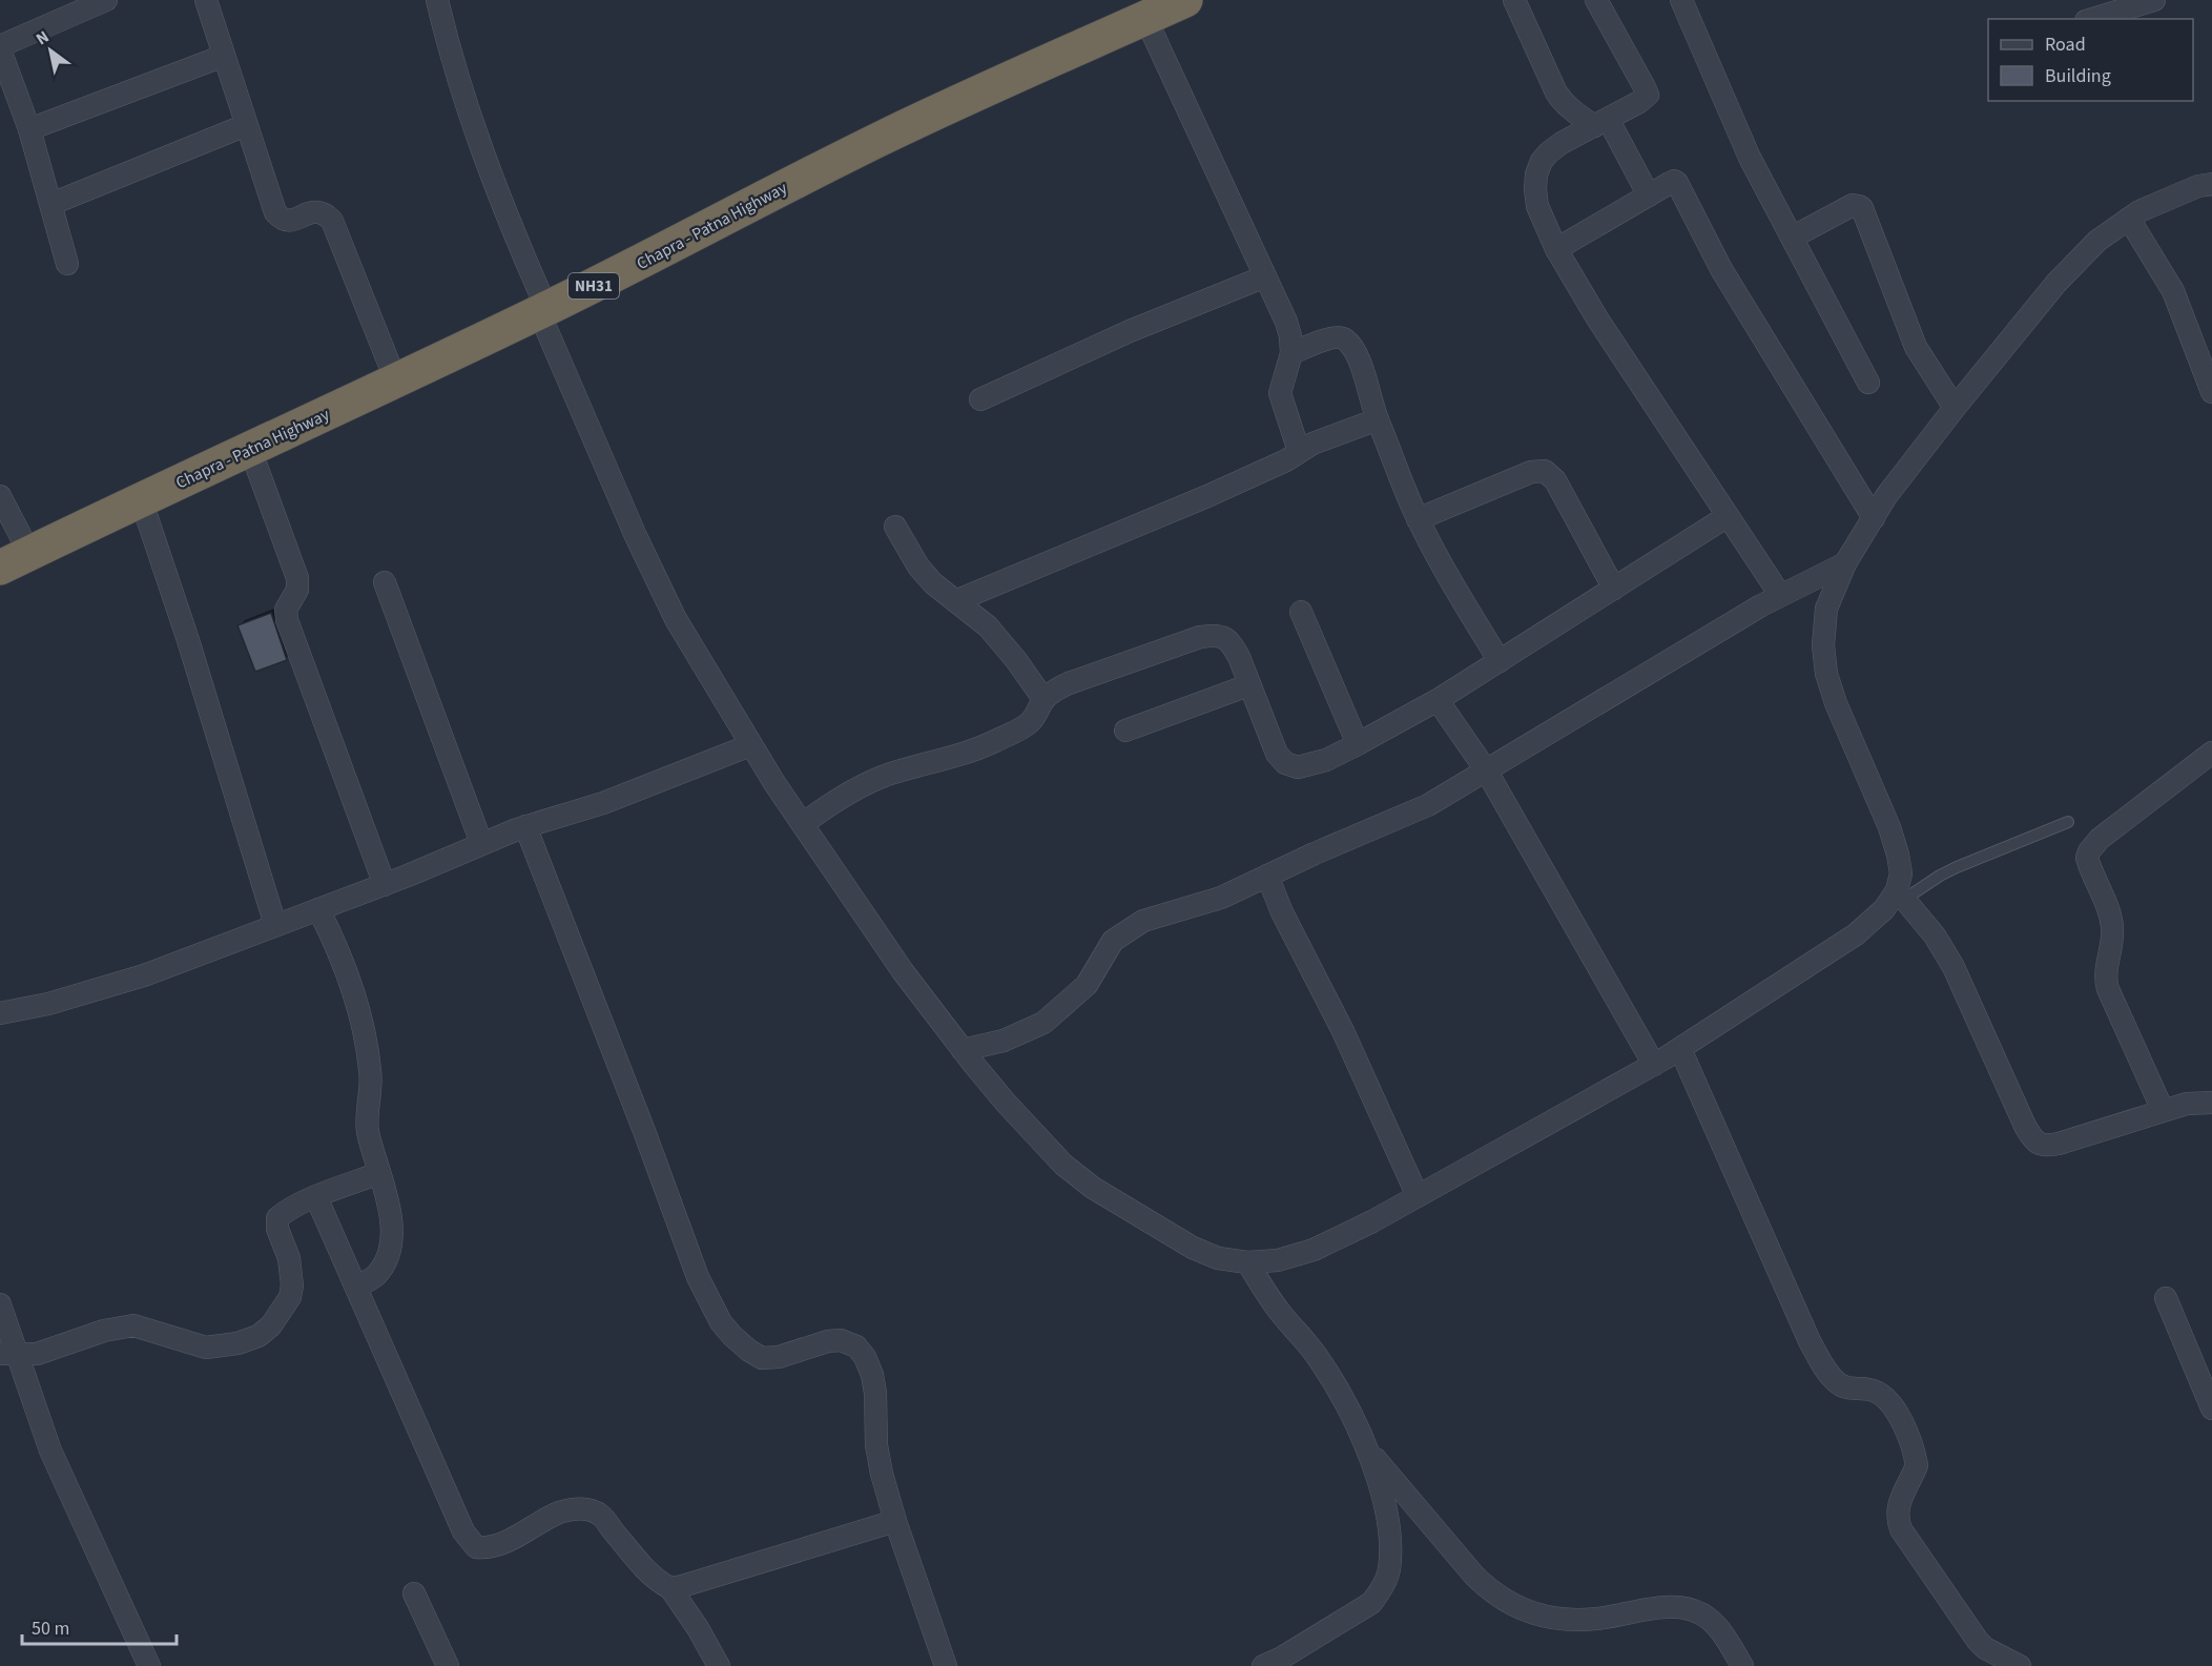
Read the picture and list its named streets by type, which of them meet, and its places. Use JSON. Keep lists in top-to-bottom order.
{
  "streets": {
    "highway": ["Chapra - Patna Highway", "NH31"]
  },
  "legend": ["Road", "Building"],
  "scale_bar": "50 m",
  "north": "top left"
}
